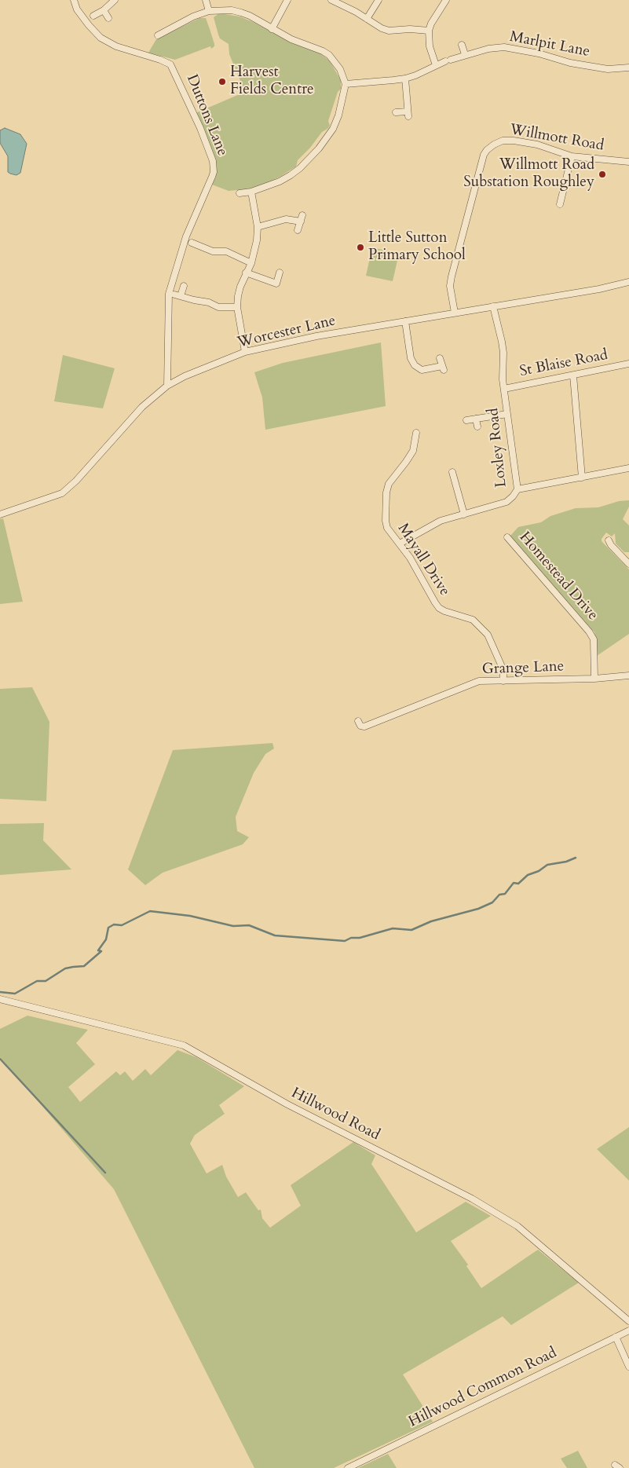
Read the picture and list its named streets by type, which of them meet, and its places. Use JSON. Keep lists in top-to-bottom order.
{
  "streets": {
    "street": [
      "Marlpit Lane",
      "Duttons Lane",
      "Willmott Road",
      "Worcester Lane",
      "St Blaise Road",
      "Loxley Road",
      "Mayall Drive",
      "Homestead Drive",
      "Grange Lane",
      "Hillwood Road",
      "Hillwood Common Road"
    ]
  },
  "crossings": [
    ["Duttons Lane", "Worcester Lane"],
    ["Willmott Road", "Worcester Lane"],
    ["Worcester Lane", "Loxley Road"],
    ["St Blaise Road", "Loxley Road"],
    ["Loxley Road", "Mayall Drive"],
    ["Mayall Drive", "Grange Lane"],
    ["Homestead Drive", "Grange Lane"],
    ["Hillwood Road", "Hillwood Common Road"]
  ],
  "places": ["Harvest Fields Centre", "Willmott Road Substation Roughley", "Little Sutton Primary School"]
}
